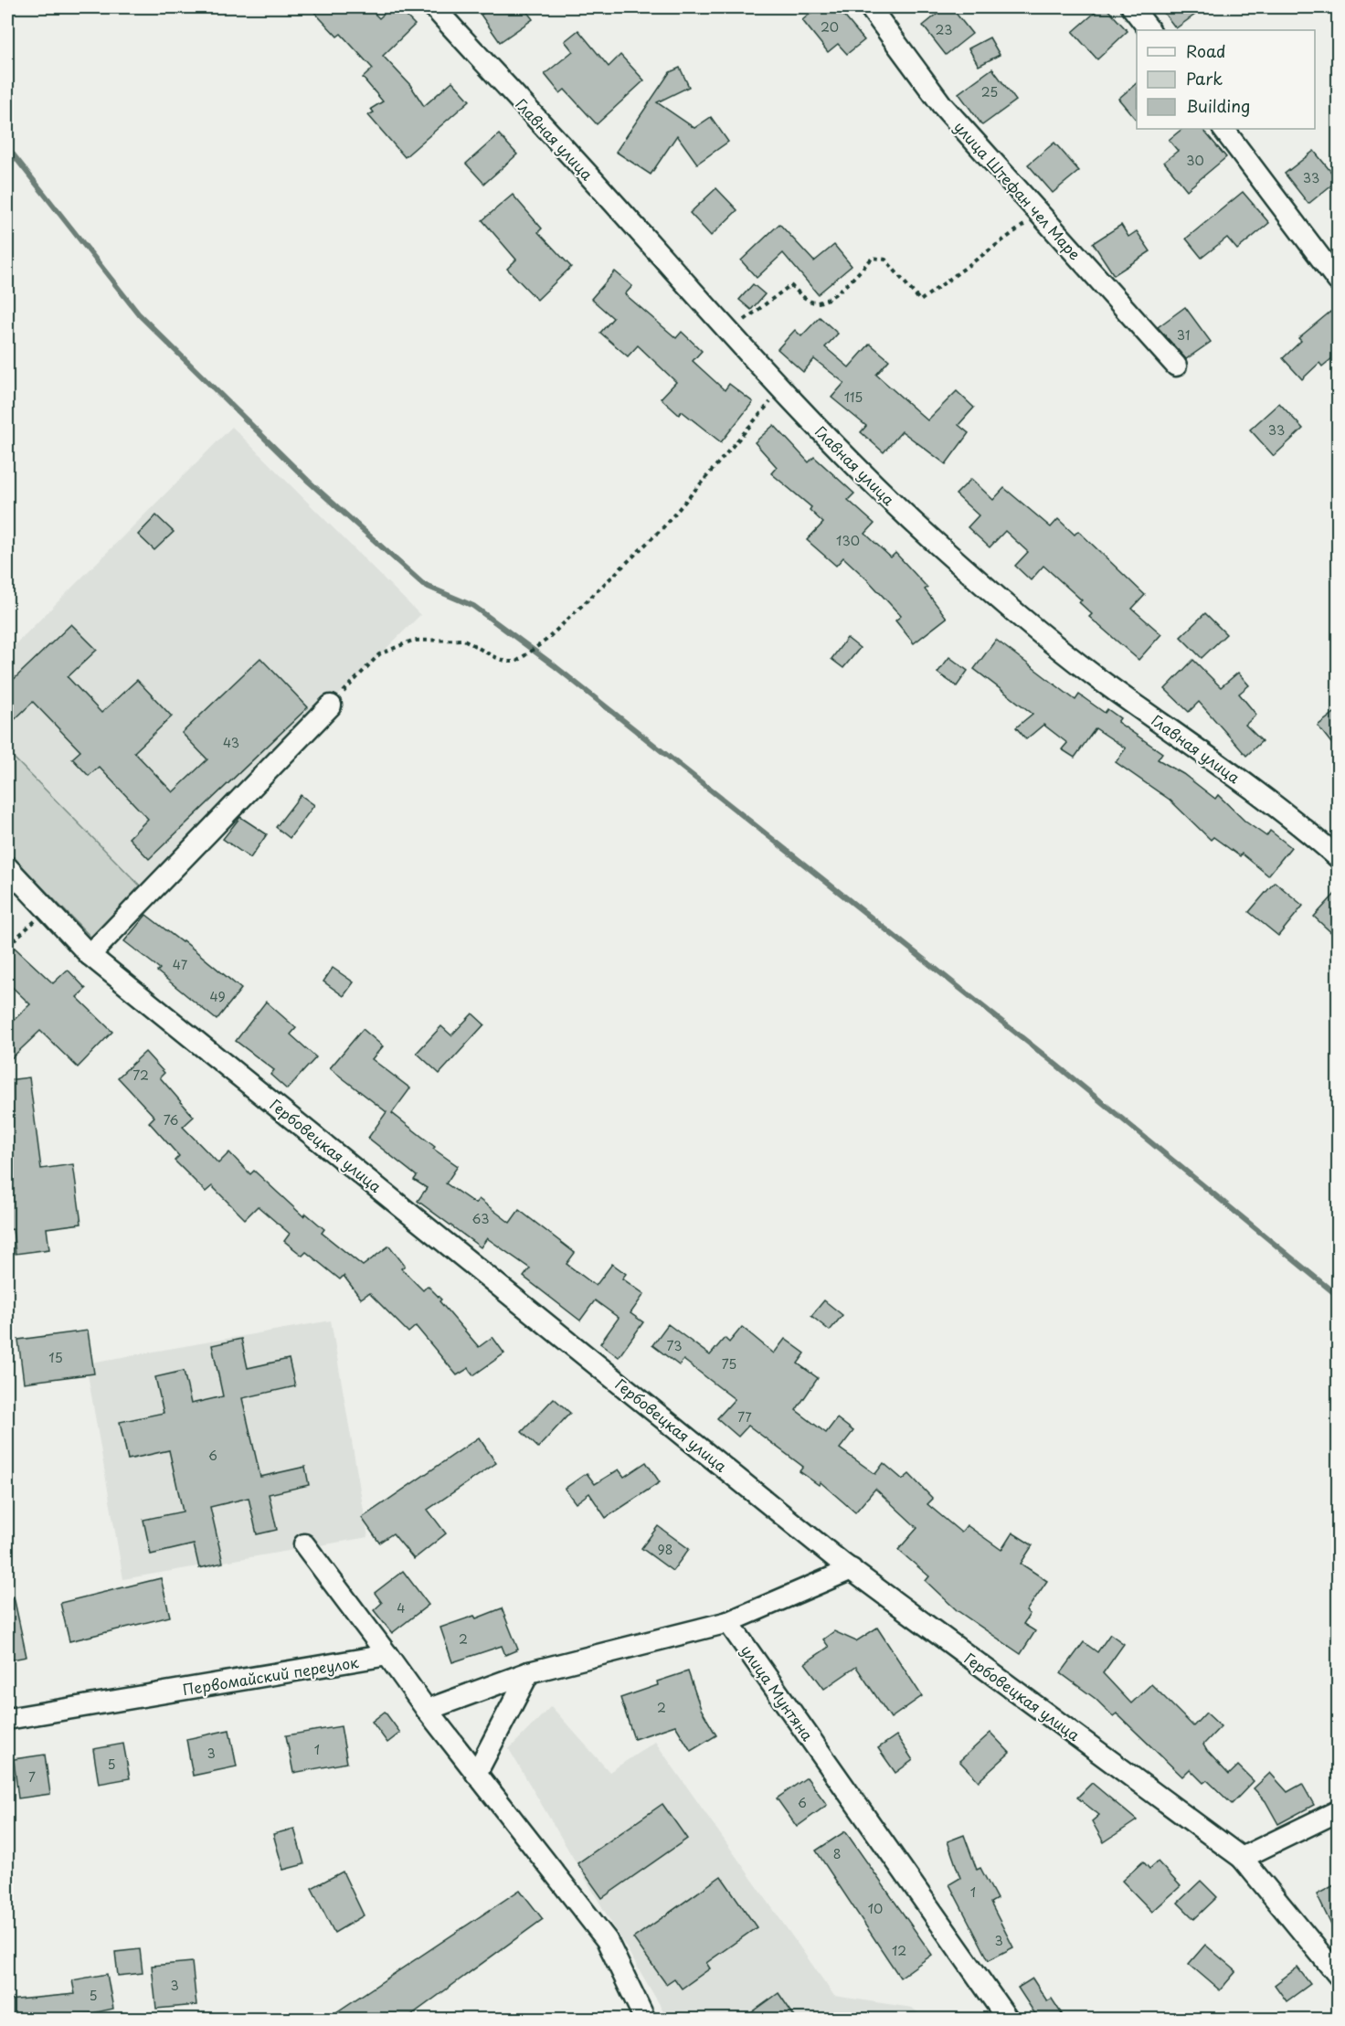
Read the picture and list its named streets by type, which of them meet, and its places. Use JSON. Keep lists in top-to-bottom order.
{
  "streets": {
    "street": [
      "Главная улица",
      "улица Штефан чел Маре",
      "Гербовецкая улица",
      "Первомайский переулок",
      "улица Мунтяна"
    ]
  },
  "house_numbers": [
    "20",
    "23",
    "25",
    "30",
    "33",
    "31",
    "115",
    "33",
    "130",
    "43",
    "47",
    "49",
    "72",
    "76",
    "63",
    "73",
    "15",
    "75",
    "77",
    "6",
    "98",
    "4",
    "2",
    "2",
    "1",
    "3",
    "5",
    "7",
    "6",
    "8",
    "1",
    "10",
    "3",
    "12",
    "3",
    "5"
  ],
  "legend": ["Road", "Park", "Building"]
}
